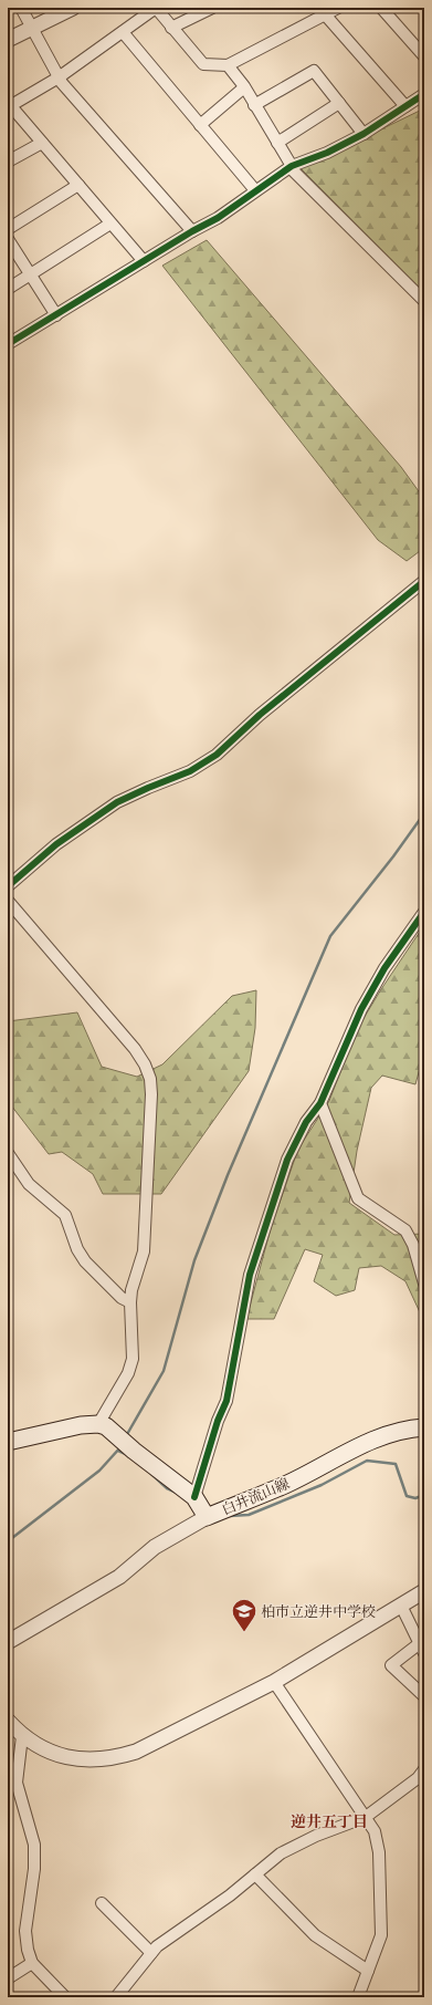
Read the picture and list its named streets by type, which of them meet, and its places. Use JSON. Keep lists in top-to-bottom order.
{
  "streets": {
    "main road": ["白井流山線"]
  },
  "districts": ["逆井五丁目"],
  "places": {
    "school or university": ["柏市立逆井中学校"]
  }
}
